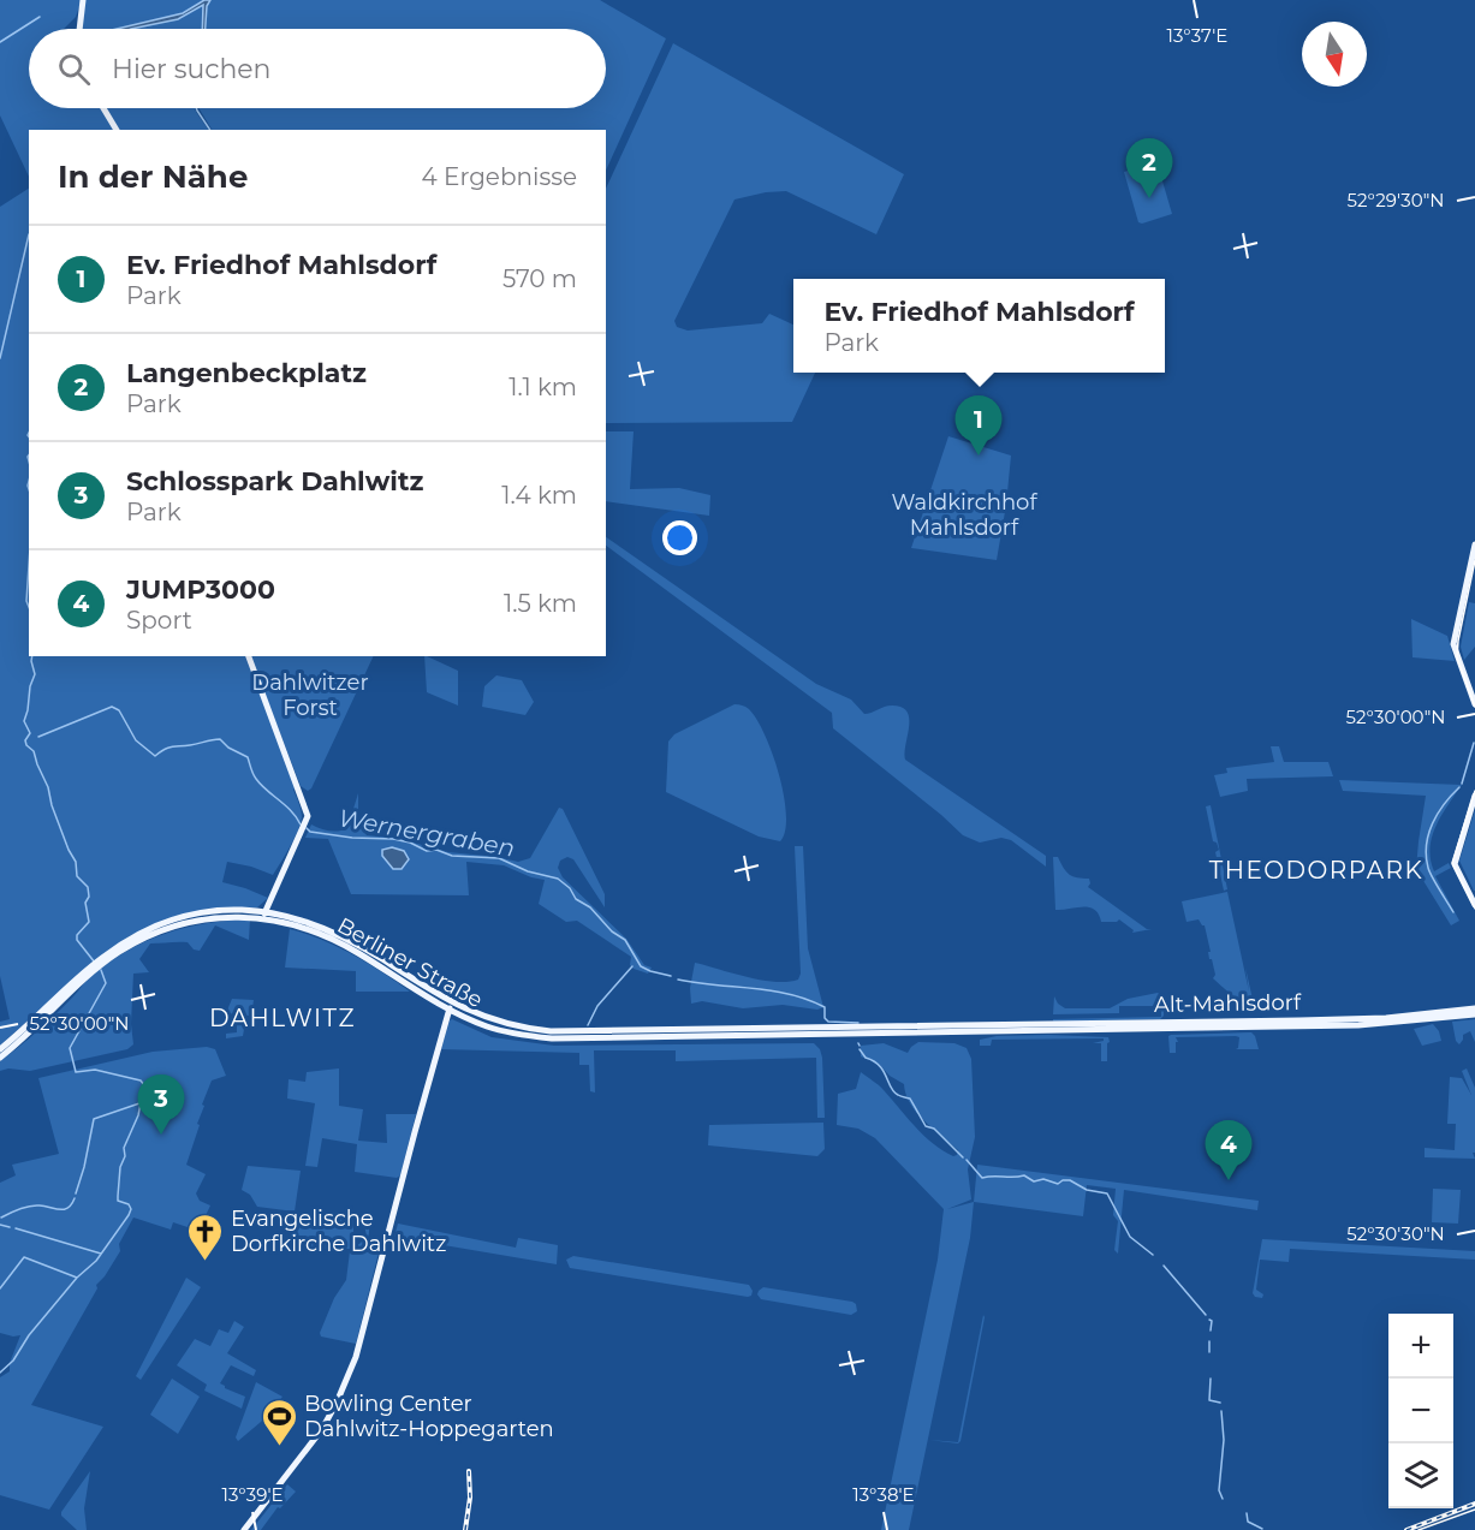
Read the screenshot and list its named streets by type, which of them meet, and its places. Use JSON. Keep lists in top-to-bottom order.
{
  "streets": {
    "main road": ["Berliner Straße", "Alt-Mahlsdorf"]
  },
  "crossings": [
    ["Berliner Straße", "Alt-Mahlsdorf"]
  ],
  "districts": ["THEODORPARK", "DAHLWITZ"],
  "water": ["Wernergraben"],
  "parks": ["Waldkirchhof Mahlsdorf", "Dahlwitzer Forst"],
  "places": {
    "church": ["Evangelische Dorfkirche Dahlwitz"],
    "sports": ["Bowling Center Dahlwitz-Hoppegarten"]
  },
  "north": "bottom",
  "page": {
    "search": "Hier suchen",
    "heading": ["In der Nähe", "4 Ergebnisse"],
    "pins": [
      "2",
      "1",
      "3",
      "4"
    ],
    "list": [
      {
        "mark": "1",
        "name": "Ev. Friedhof Mahlsdorf",
        "note": "Park",
        "value": "570 m"
      },
      {
        "mark": "2",
        "name": "Langenbeckplatz",
        "note": "Park",
        "value": "1.1 km"
      },
      {
        "mark": "3",
        "name": "Schlosspark Dahlwitz",
        "note": "Park",
        "value": "1.4 km"
      },
      {
        "mark": "4",
        "name": "JUMP3000",
        "note": "Sport",
        "value": "1.5 km"
      }
    ],
    "popup": ["Ev. Friedhof Mahlsdorf", "Park"],
    "map_buttons": ["+", "−"]
  },
  "coordinates": [
    "13°37'E",
    "52°29'30\"N",
    "52°30'00\"N",
    "52°30'30\"N",
    "13°39'E",
    "13°38'E"
  ]
}
